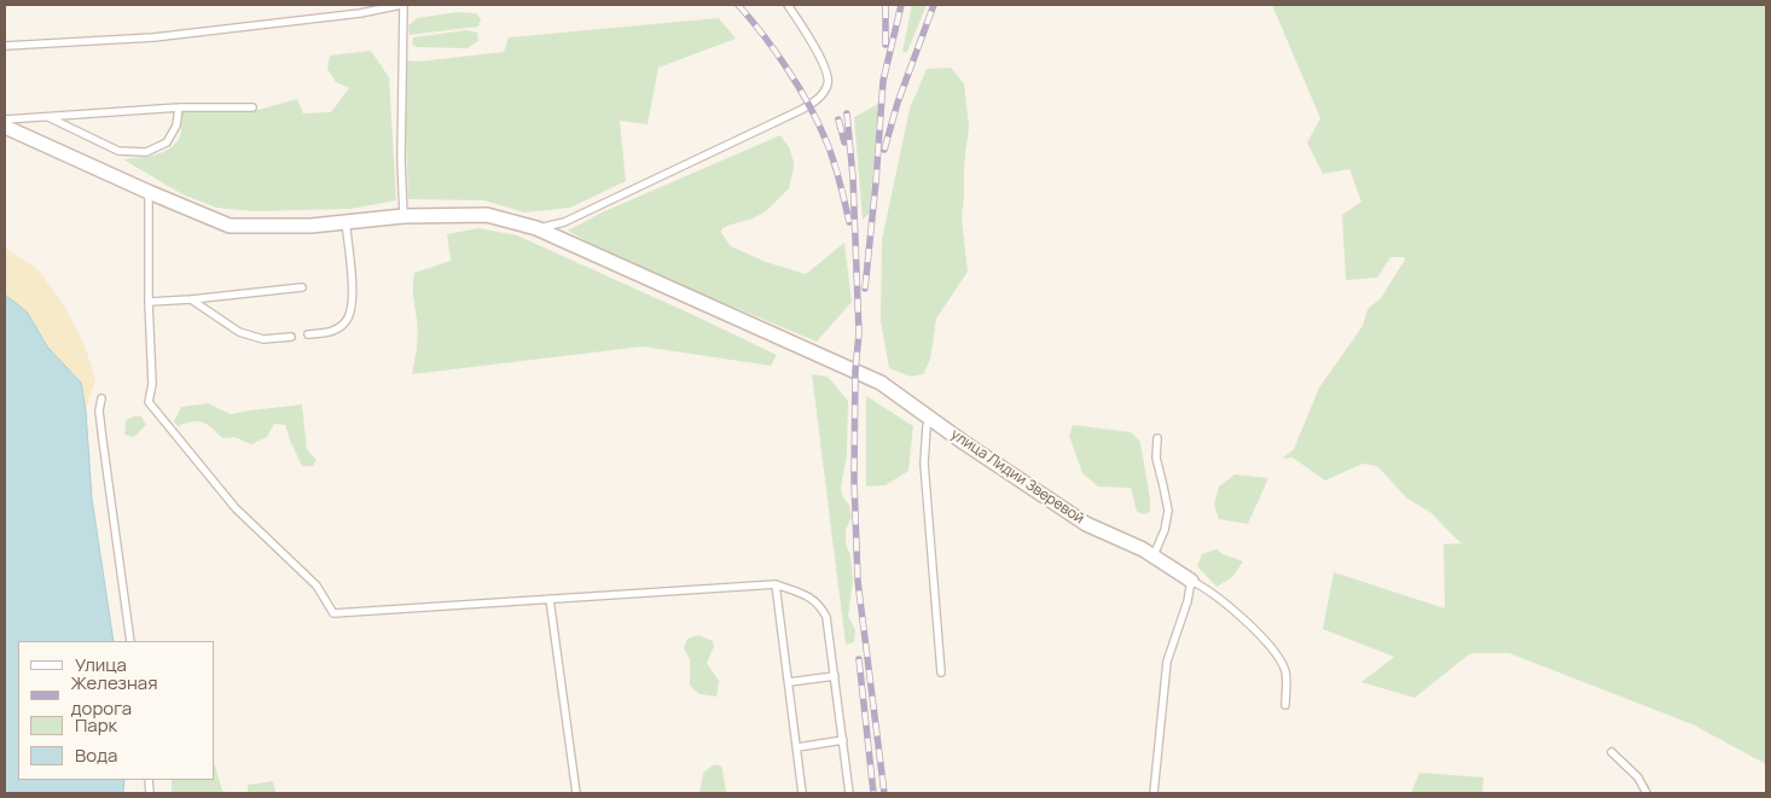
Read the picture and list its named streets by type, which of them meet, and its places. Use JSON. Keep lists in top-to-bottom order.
{
  "streets": {
    "street": ["улица Лидии Зверевой"]
  },
  "legend": [
    "Улица",
    "Железная дорога",
    "Парк",
    "Вода"
  ]
}
